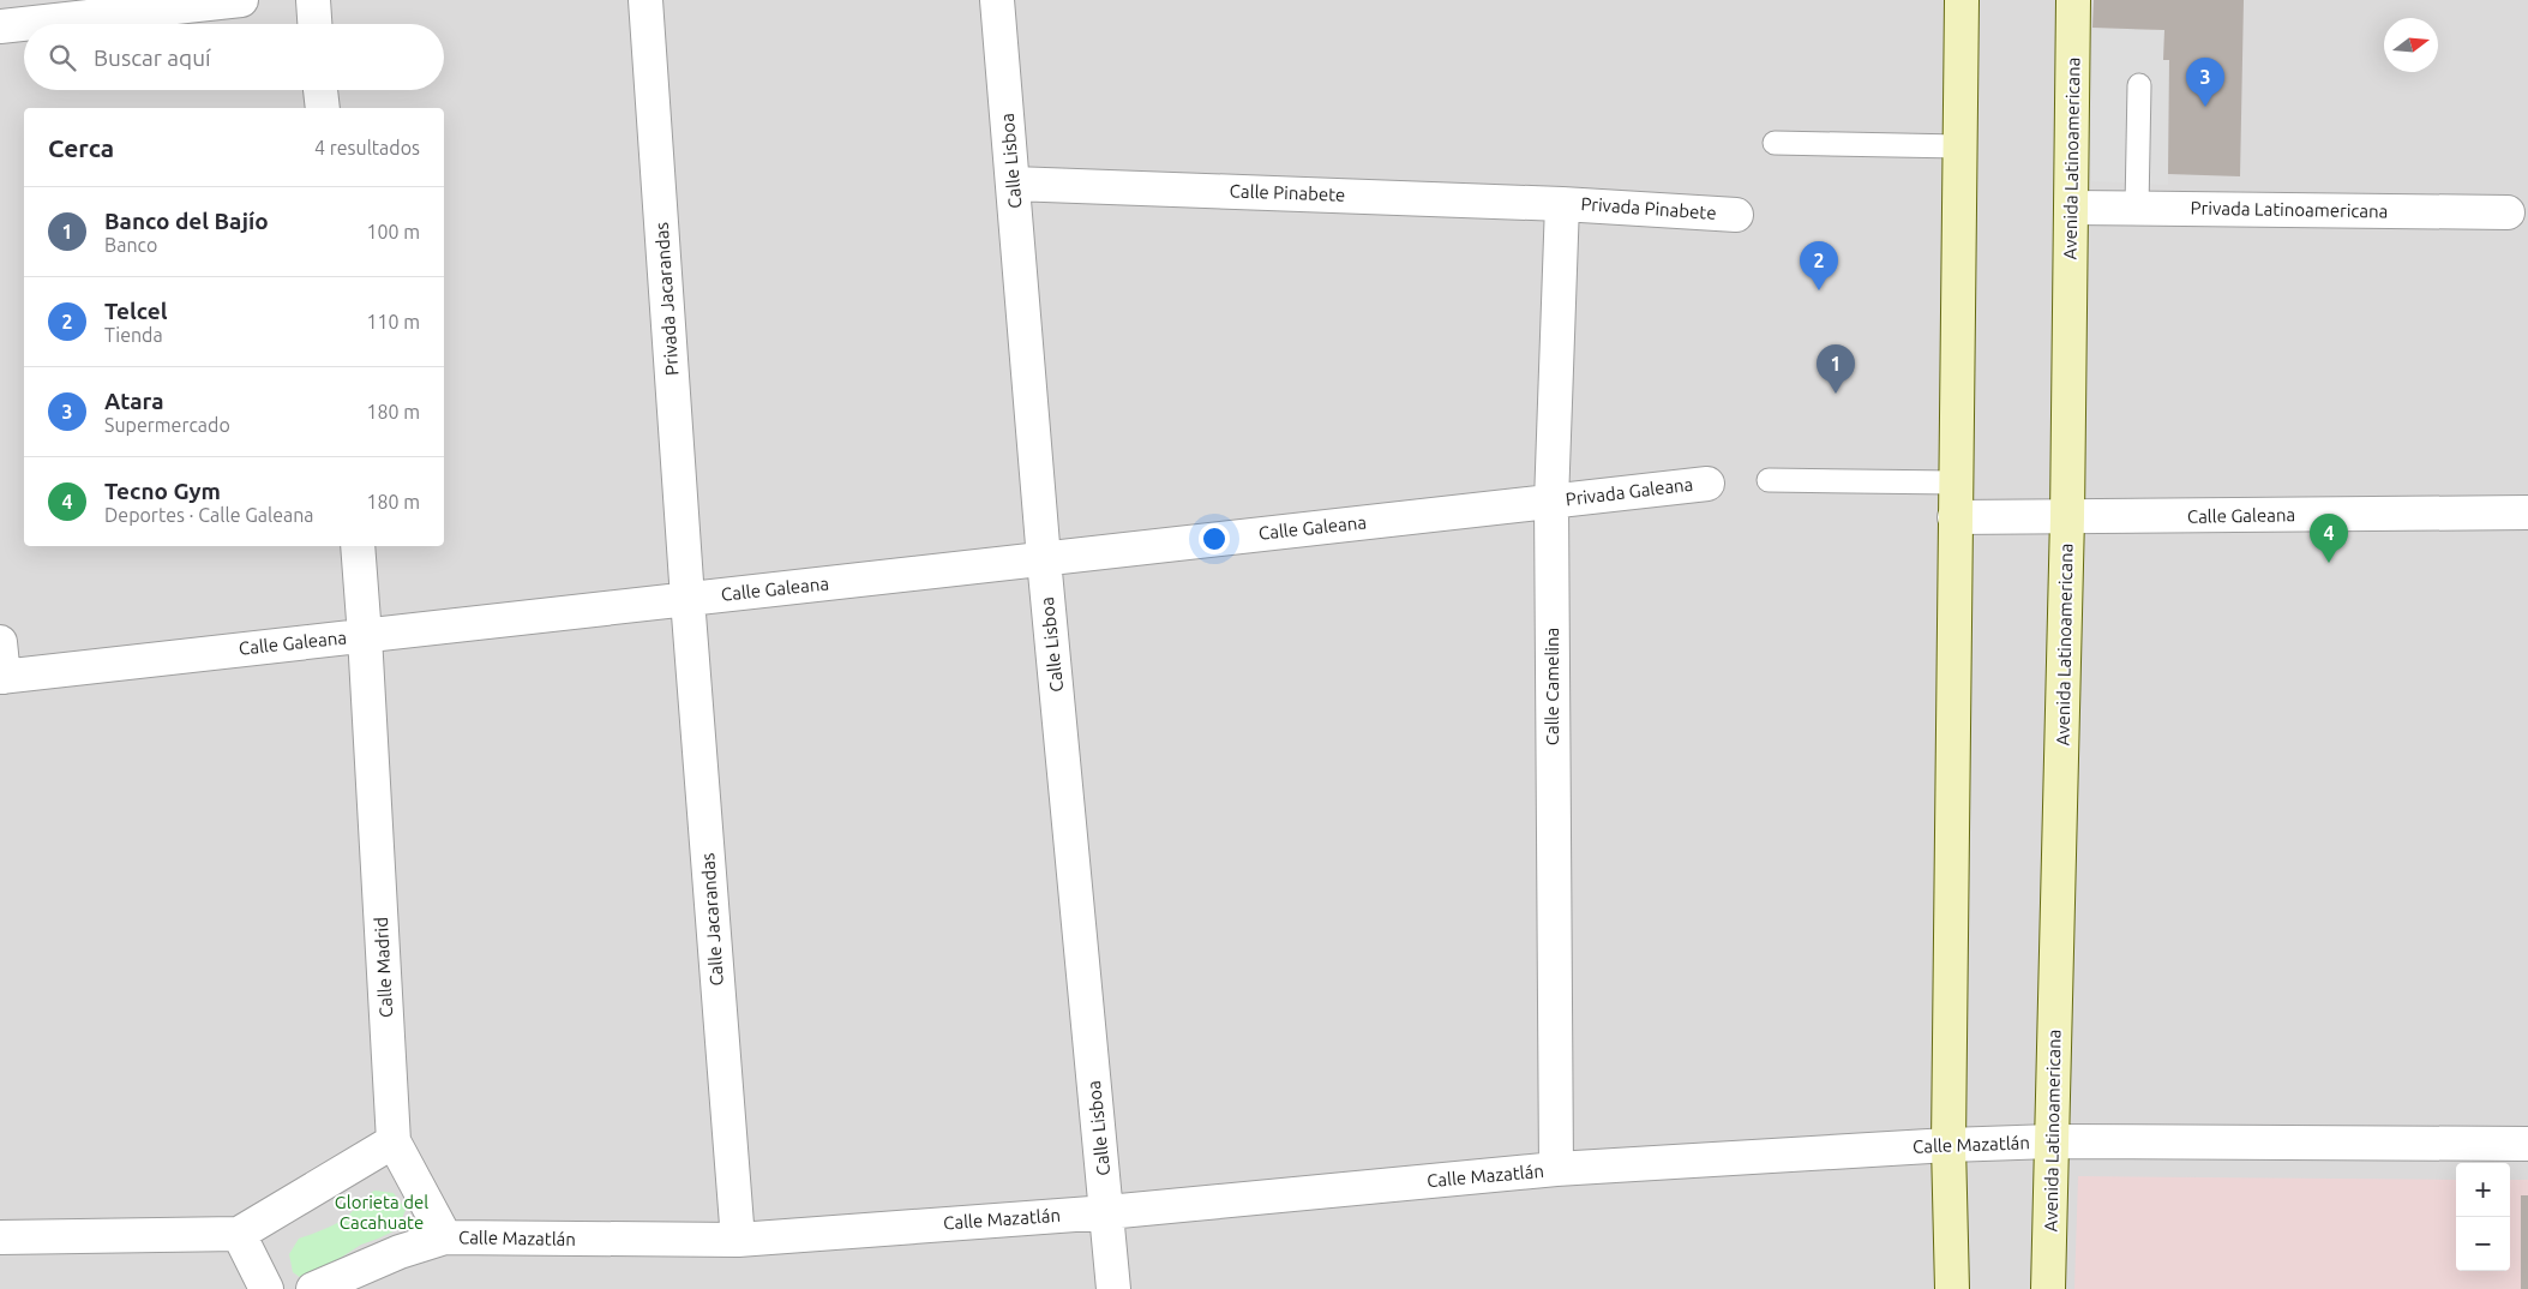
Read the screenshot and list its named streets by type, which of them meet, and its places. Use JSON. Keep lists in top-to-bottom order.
{
  "streets": {
    "main road": ["Avenida Latinoamericana"],
    "street": [
      "Calle Lisboa",
      "Calle Pinabete",
      "Privada Pinabete",
      "Privada Latinoamericana",
      "Privada Jacarandas",
      "Privada Galeana",
      "Calle Galeana",
      "Calle Camelina",
      "Calle Jacarandas",
      "Calle Madrid",
      "Calle Mazatlán"
    ]
  },
  "crossings": [
    ["Avenida Latinoamericana", "Privada Latinoamericana"],
    ["Avenida Latinoamericana", "Calle Galeana"],
    ["Avenida Latinoamericana", "Calle Mazatlán"],
    ["Calle Lisboa", "Calle Pinabete"],
    ["Calle Lisboa", "Calle Galeana"],
    ["Calle Lisboa", "Calle Mazatlán"],
    ["Calle Pinabete", "Privada Pinabete"],
    ["Calle Pinabete", "Calle Camelina"],
    ["Privada Pinabete", "Calle Camelina"],
    ["Privada Jacarandas", "Calle Galeana"],
    ["Privada Jacarandas", "Calle Jacarandas"],
    ["Privada Galeana", "Calle Galeana"],
    ["Privada Galeana", "Calle Camelina"],
    ["Calle Galeana", "Calle Camelina"],
    ["Calle Galeana", "Calle Jacarandas"],
    ["Calle Galeana", "Calle Madrid"],
    ["Calle Camelina", "Calle Mazatlán"],
    ["Calle Jacarandas", "Calle Mazatlán"],
    ["Calle Madrid", "Calle Mazatlán"]
  ],
  "parks": ["Glorieta del Cacahuate"],
  "north": "right",
  "page": {
    "search": "Buscar aquí",
    "pins": [
      "3",
      "2",
      "1",
      "4"
    ],
    "heading": ["Cerca", "4 resultados"],
    "list": [
      {
        "mark": "1",
        "name": "Banco del Bajío",
        "note": "Banco",
        "value": "100 m"
      },
      {
        "mark": "2",
        "name": "Telcel",
        "note": "Tienda",
        "value": "110 m"
      },
      {
        "mark": "3",
        "name": "Atara",
        "note": "Supermercado",
        "value": "180 m"
      },
      {
        "mark": "4",
        "name": "Tecno Gym",
        "note": "Deportes · Calle Galeana",
        "value": "180 m"
      }
    ],
    "map_buttons": ["+", "−"]
  }
}
